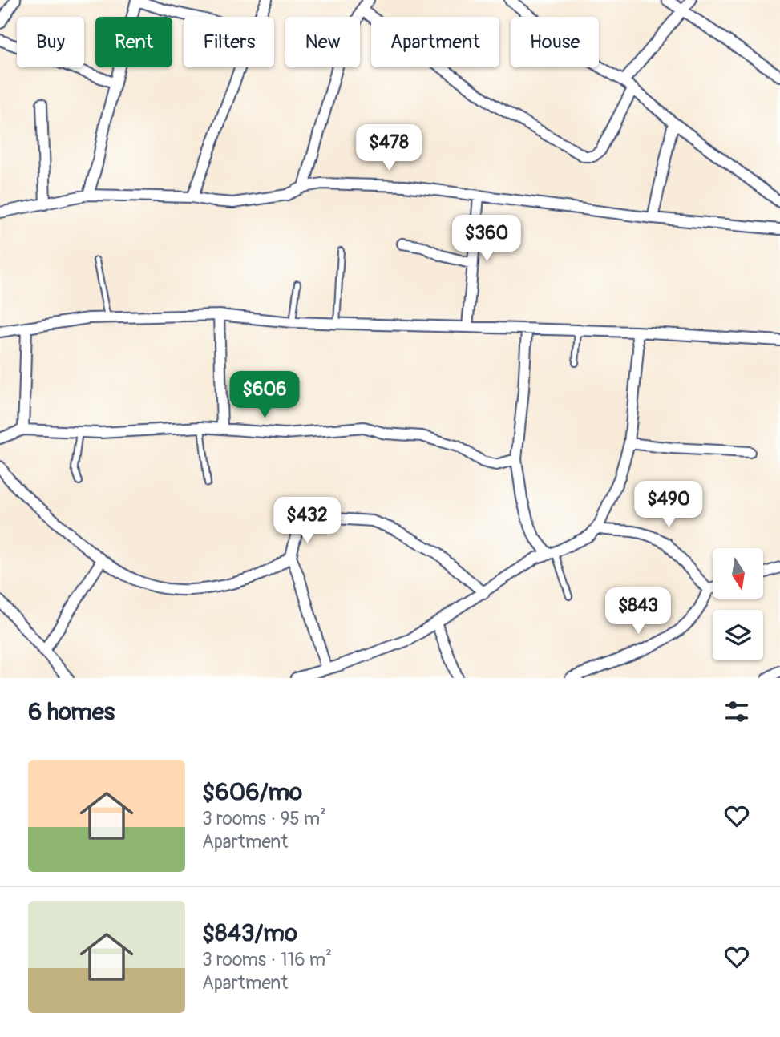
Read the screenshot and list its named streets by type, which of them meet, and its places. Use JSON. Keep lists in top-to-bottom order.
{
  "north": "bottom",
  "page": {
    "chip": [
      "Buy",
      "Rent",
      "Filters",
      "New",
      "Apartment",
      "House"
    ],
    "price": [
      "$478",
      "$360",
      "$606",
      "$490",
      "$432",
      "$843"
    ],
    "heading": "6 homes",
    "list": [
      {
        "name": "$606/mo",
        "note": "3 rooms · 95 m² · Apartment"
      },
      {
        "name": "$843/mo",
        "note": "3 rooms · 116 m² · Apartment"
      }
    ]
  }
}
